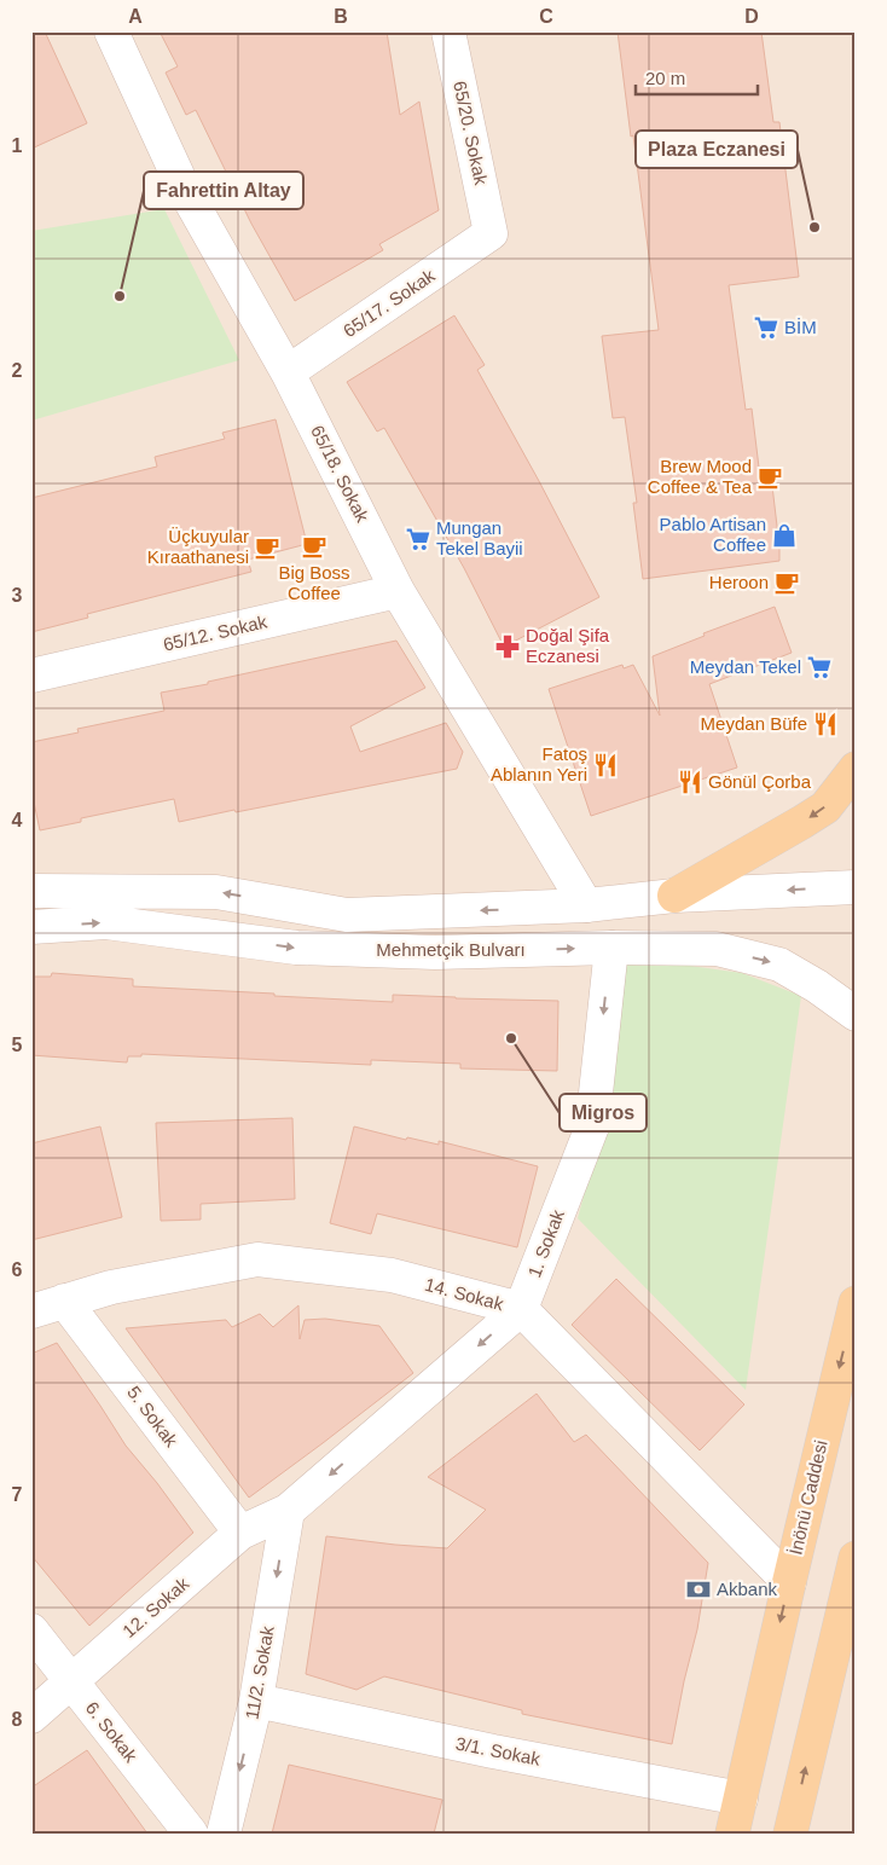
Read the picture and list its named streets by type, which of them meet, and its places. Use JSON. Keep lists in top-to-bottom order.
{
  "streets": {
    "main road": ["İnönü Caddesi"],
    "street": [
      "65/20. Sokak",
      "65/17. Sokak",
      "65/18. Sokak",
      "65/12. Sokak",
      "Mehmetçik Bulvarı",
      "1. Sokak",
      "14. Sokak",
      "5. Sokak",
      "12. Sokak",
      "11/2. Sokak",
      "6. Sokak",
      "3/1. Sokak"
    ]
  },
  "crossings": [
    ["65/20. Sokak", "65/17. Sokak"],
    ["65/17. Sokak", "65/18. Sokak"],
    ["65/18. Sokak", "65/12. Sokak"],
    ["65/18. Sokak", "Mehmetçik Bulvarı"],
    ["Mehmetçik Bulvarı", "1. Sokak"],
    ["1. Sokak", "14. Sokak"],
    ["1. Sokak", "12. Sokak"],
    ["1. Sokak", "11/2. Sokak"],
    ["14. Sokak", "5. Sokak"],
    ["14. Sokak", "İnönü Caddesi"],
    ["5. Sokak", "12. Sokak"],
    ["İnönü Caddesi", "3/1. Sokak"],
    ["12. Sokak", "11/2. Sokak"],
    ["12. Sokak", "6. Sokak"],
    ["11/2. Sokak", "3/1. Sokak"]
  ],
  "one_way": ["1. Sokak", "11/2. Sokak"],
  "places": {
    "other": ["Plaza Eczanesi", "Fahrettin Altay", "Migros"],
    "supermarket": ["BİM", "Mungan Tekel Bayii", "Meydan Tekel"],
    "cafe": [
      "Brew Mood Coffee & Tea",
      "Big Boss Coffee",
      "Üçkuyular Kıraathanesi",
      "Heroon"
    ],
    "shop": ["Pablo Artisan Coffee"],
    "pharmacy": ["Doğal Şifa Eczanesi"],
    "restaurant": ["Meydan Büfe", "Fatoş Ablanın Yeri", "Gönül Çorba"],
    "bank": ["Akbank"]
  },
  "scale_bar": "20 m",
  "grid": {
    "columns": [
      "A",
      "B",
      "C",
      "D"
    ],
    "rows": [
      "1",
      "2",
      "3",
      "4",
      "5",
      "6",
      "7",
      "8"
    ]
  }
}
